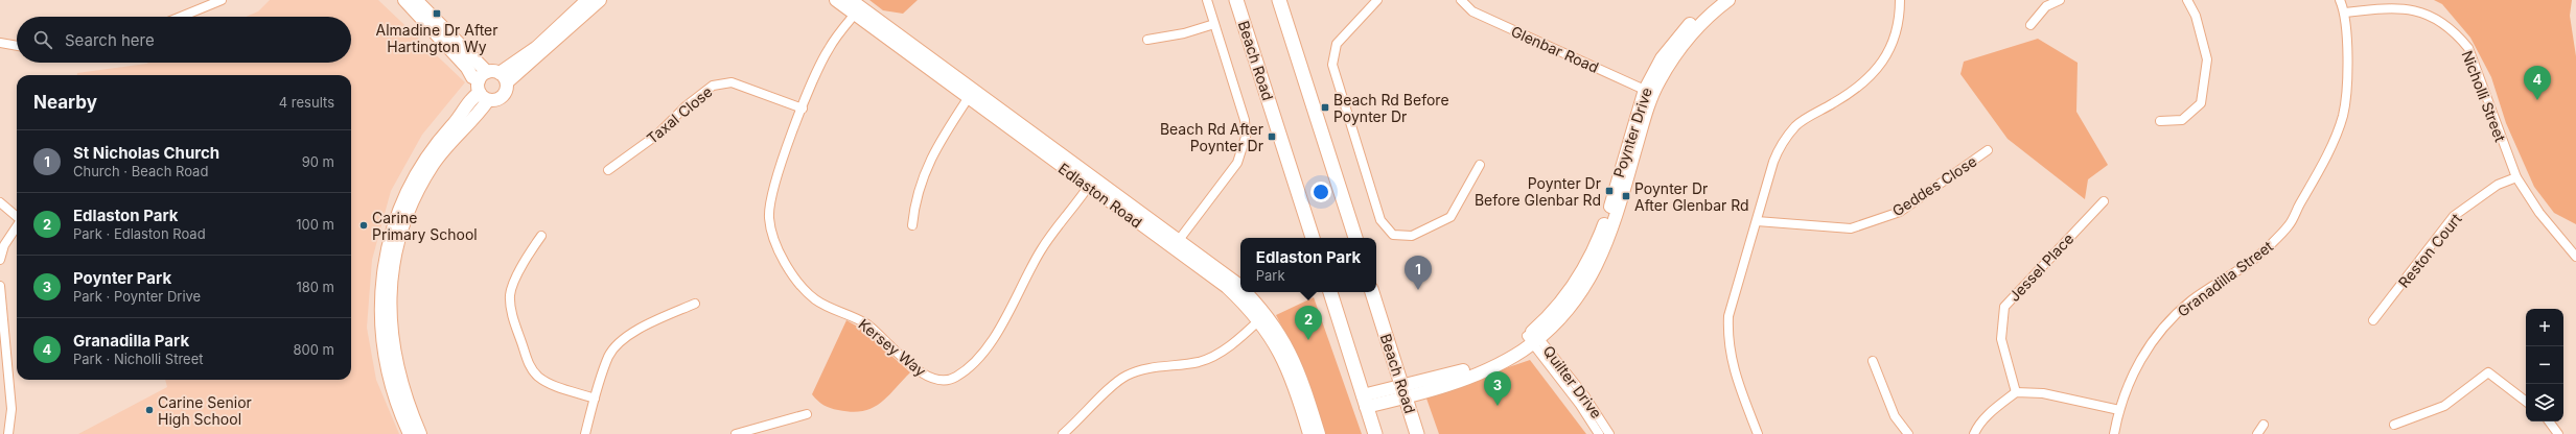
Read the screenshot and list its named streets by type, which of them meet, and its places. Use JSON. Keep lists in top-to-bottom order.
{
  "streets": {
    "main road": ["Beach Road"],
    "street": [
      "Glenbar Road",
      "Nicholli Street",
      "Taxal Close",
      "Poynter Drive",
      "Geddes Close",
      "Edlaston Road",
      "Reston Court",
      "Jessel Place",
      "Granadilla Street",
      "Kersey Way",
      "Quilter Drive"
    ]
  },
  "crossings": [
    ["Glenbar Road", "Poynter Drive"],
    ["Beach Road", "Poynter Drive"],
    ["Nicholli Street", "Reston Court"],
    ["Nicholli Street", "Granadilla Street"],
    ["Taxal Close", "Kersey Way"],
    ["Poynter Drive", "Quilter Drive"],
    ["Edlaston Road", "Kersey Way"]
  ],
  "places": {
    "transit": [
      "Almadine Dr After Hartington Wy",
      "Beach Rd Before Poynter Dr",
      "Beach Rd After Poynter Dr",
      "Poynter Dr Before Glenbar Rd",
      "Poynter Dr After Glenbar Rd"
    ],
    "other": ["Carine Primary School", "Carine Senior High School"]
  },
  "page": {
    "search": "Search here",
    "pins": [
      "4",
      "1",
      "2",
      "3"
    ],
    "heading": ["Nearby", "4 results"],
    "list": [
      {
        "mark": "1",
        "name": "St Nicholas Church",
        "note": "Church · Beach Road",
        "value": "90 m"
      },
      {
        "mark": "2",
        "name": "Edlaston Park",
        "note": "Park · Edlaston Road",
        "value": "100 m"
      },
      {
        "mark": "3",
        "name": "Poynter Park",
        "note": "Park · Poynter Drive",
        "value": "180 m"
      },
      {
        "mark": "4",
        "name": "Granadilla Park",
        "note": "Park · Nicholli Street",
        "value": "800 m"
      }
    ],
    "popup": ["Edlaston Park", "Park"],
    "map_buttons": ["+", "−"]
  }
}
